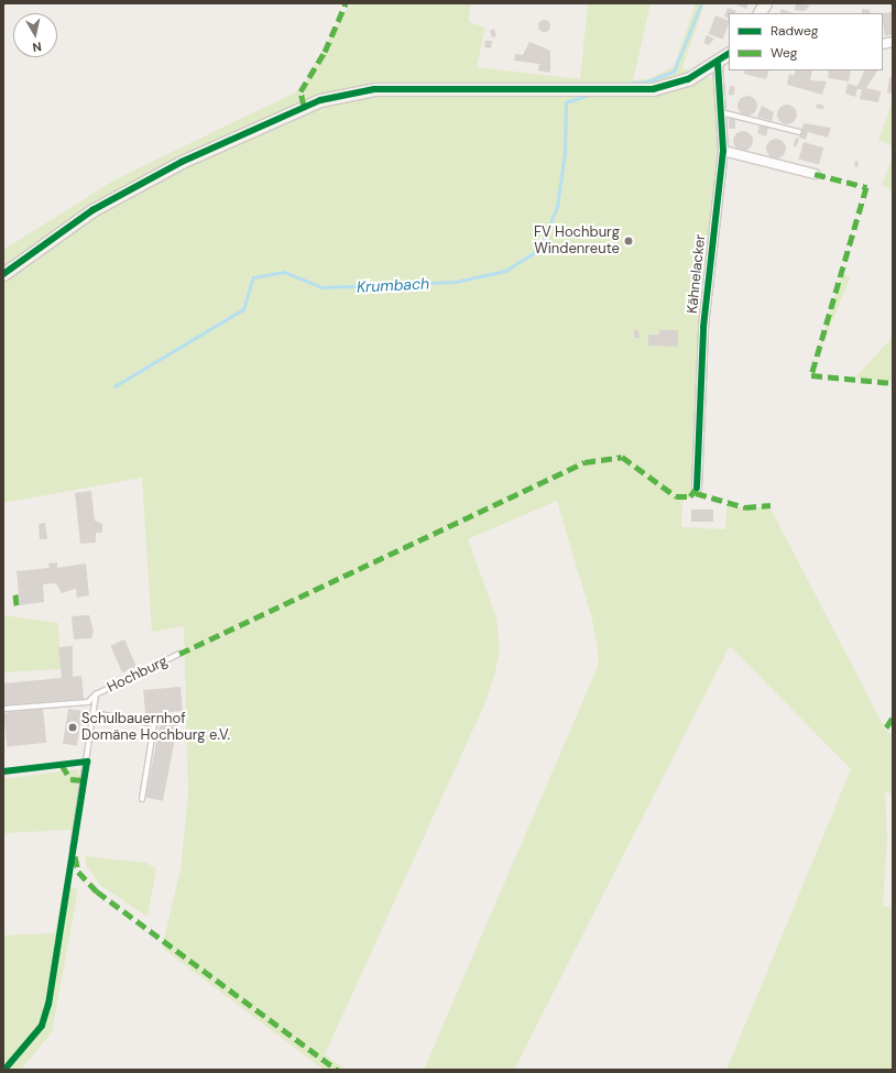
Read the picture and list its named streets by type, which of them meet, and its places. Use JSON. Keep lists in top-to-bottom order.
{
  "streets": {
    "street": ["Kähnelacker"],
    "lane": ["Hochburg"]
  },
  "water": ["Krumbach"],
  "places": ["FV Hochburg Windenreute", "Schulbauernhof Domäne Hochburg e.V."],
  "legend": ["Radweg", "Weg"],
  "north": "bottom"
}
